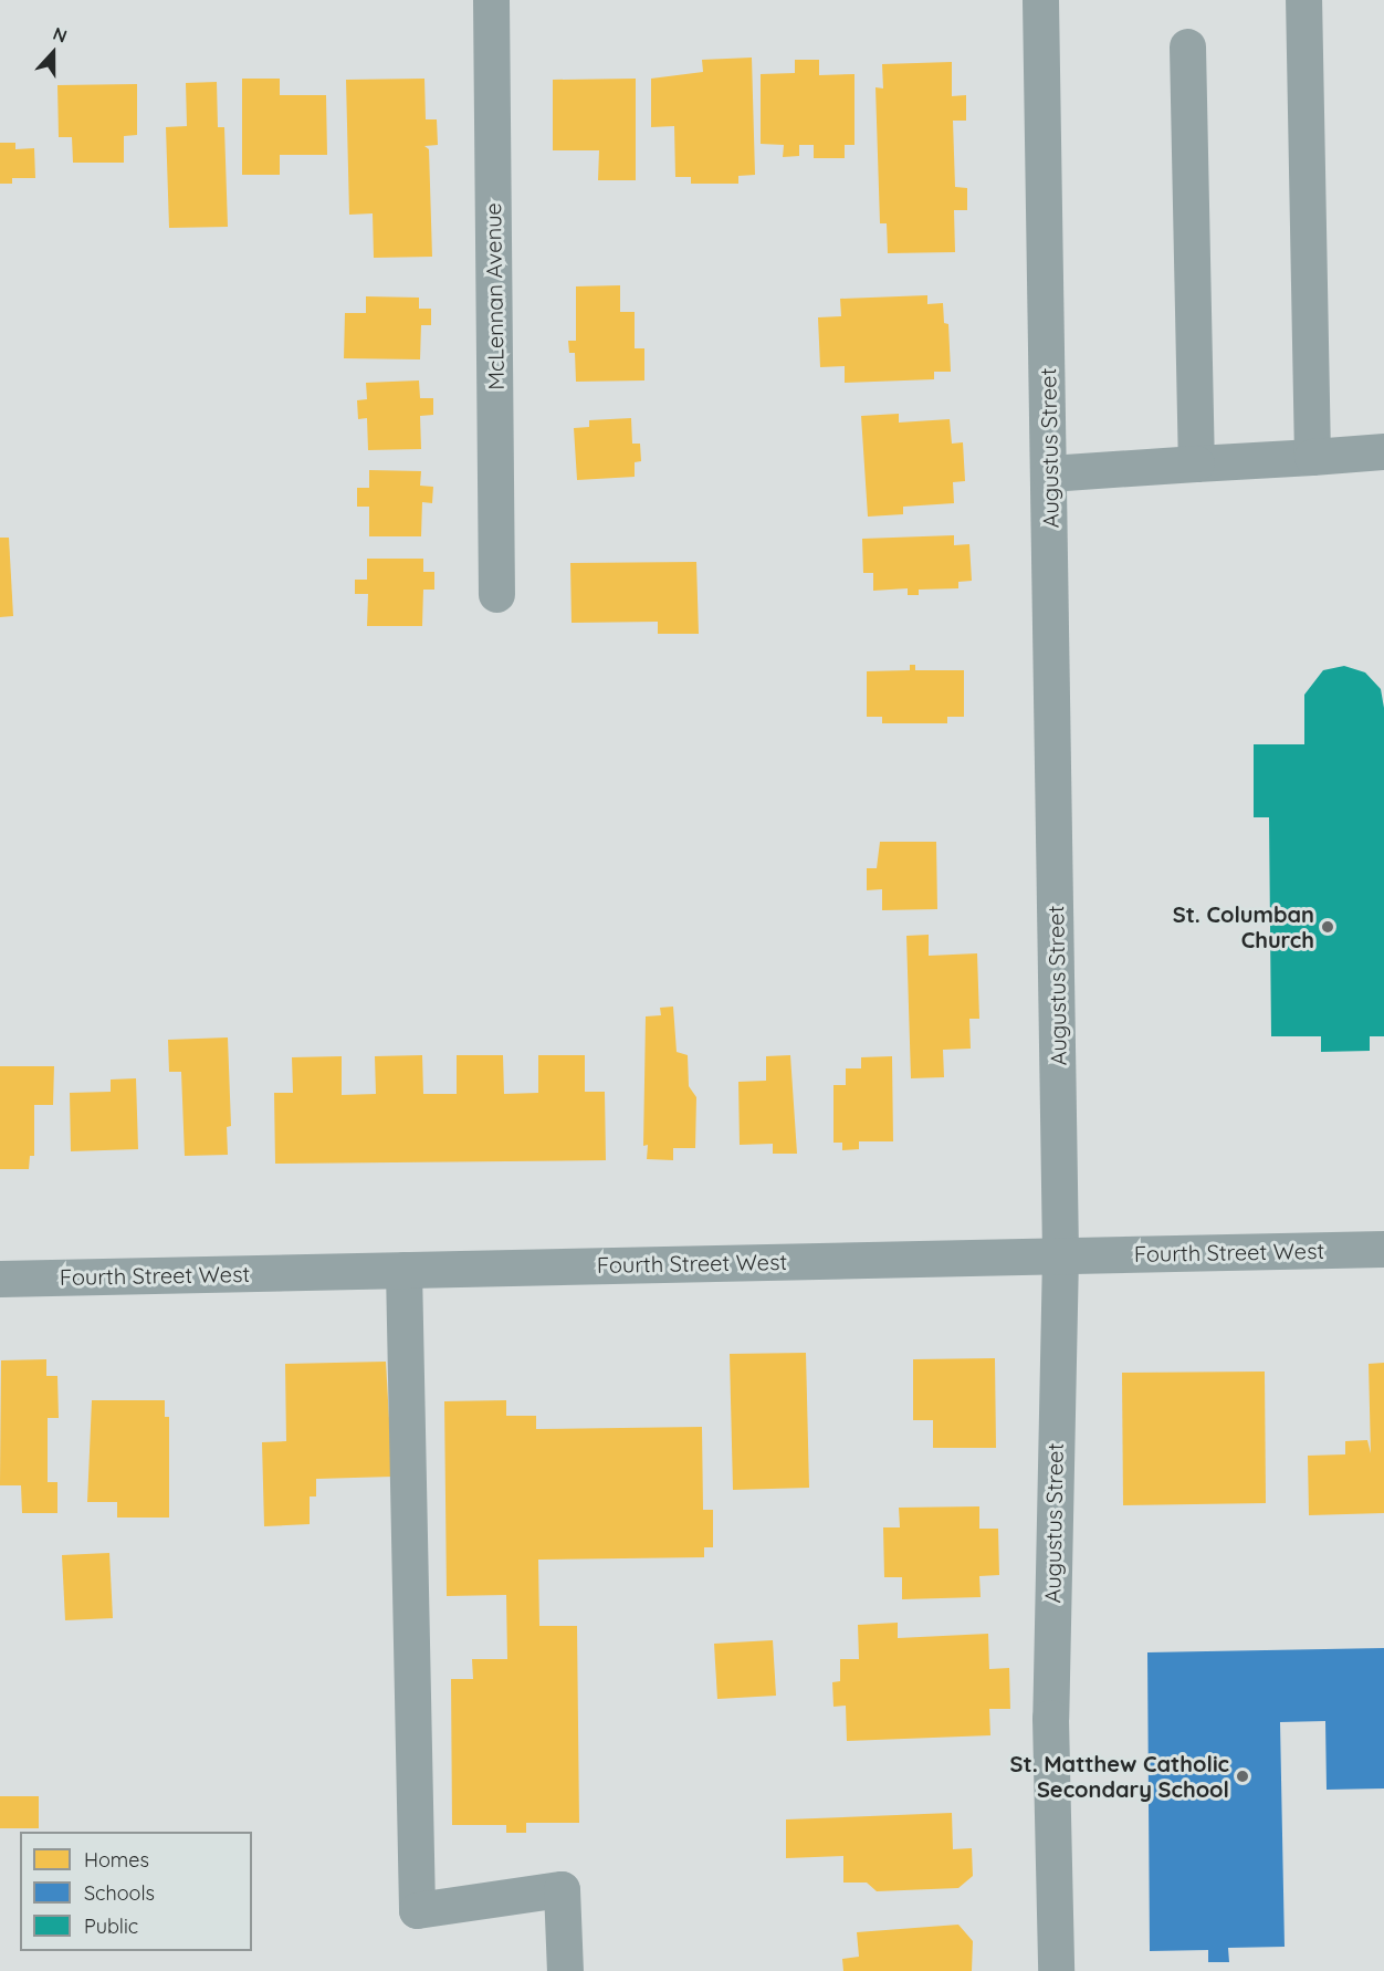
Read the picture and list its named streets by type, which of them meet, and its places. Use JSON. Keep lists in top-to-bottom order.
{
  "streets": {
    "street": ["McLennan Avenue", "Augustus Street", "Fourth Street West"]
  },
  "crossings": [
    ["Augustus Street", "Fourth Street West"]
  ],
  "places": ["St. Columban Church", "St. Matthew Catholic Secondary School"],
  "legend": ["Homes", "Schools", "Public"],
  "north": "top"
}
